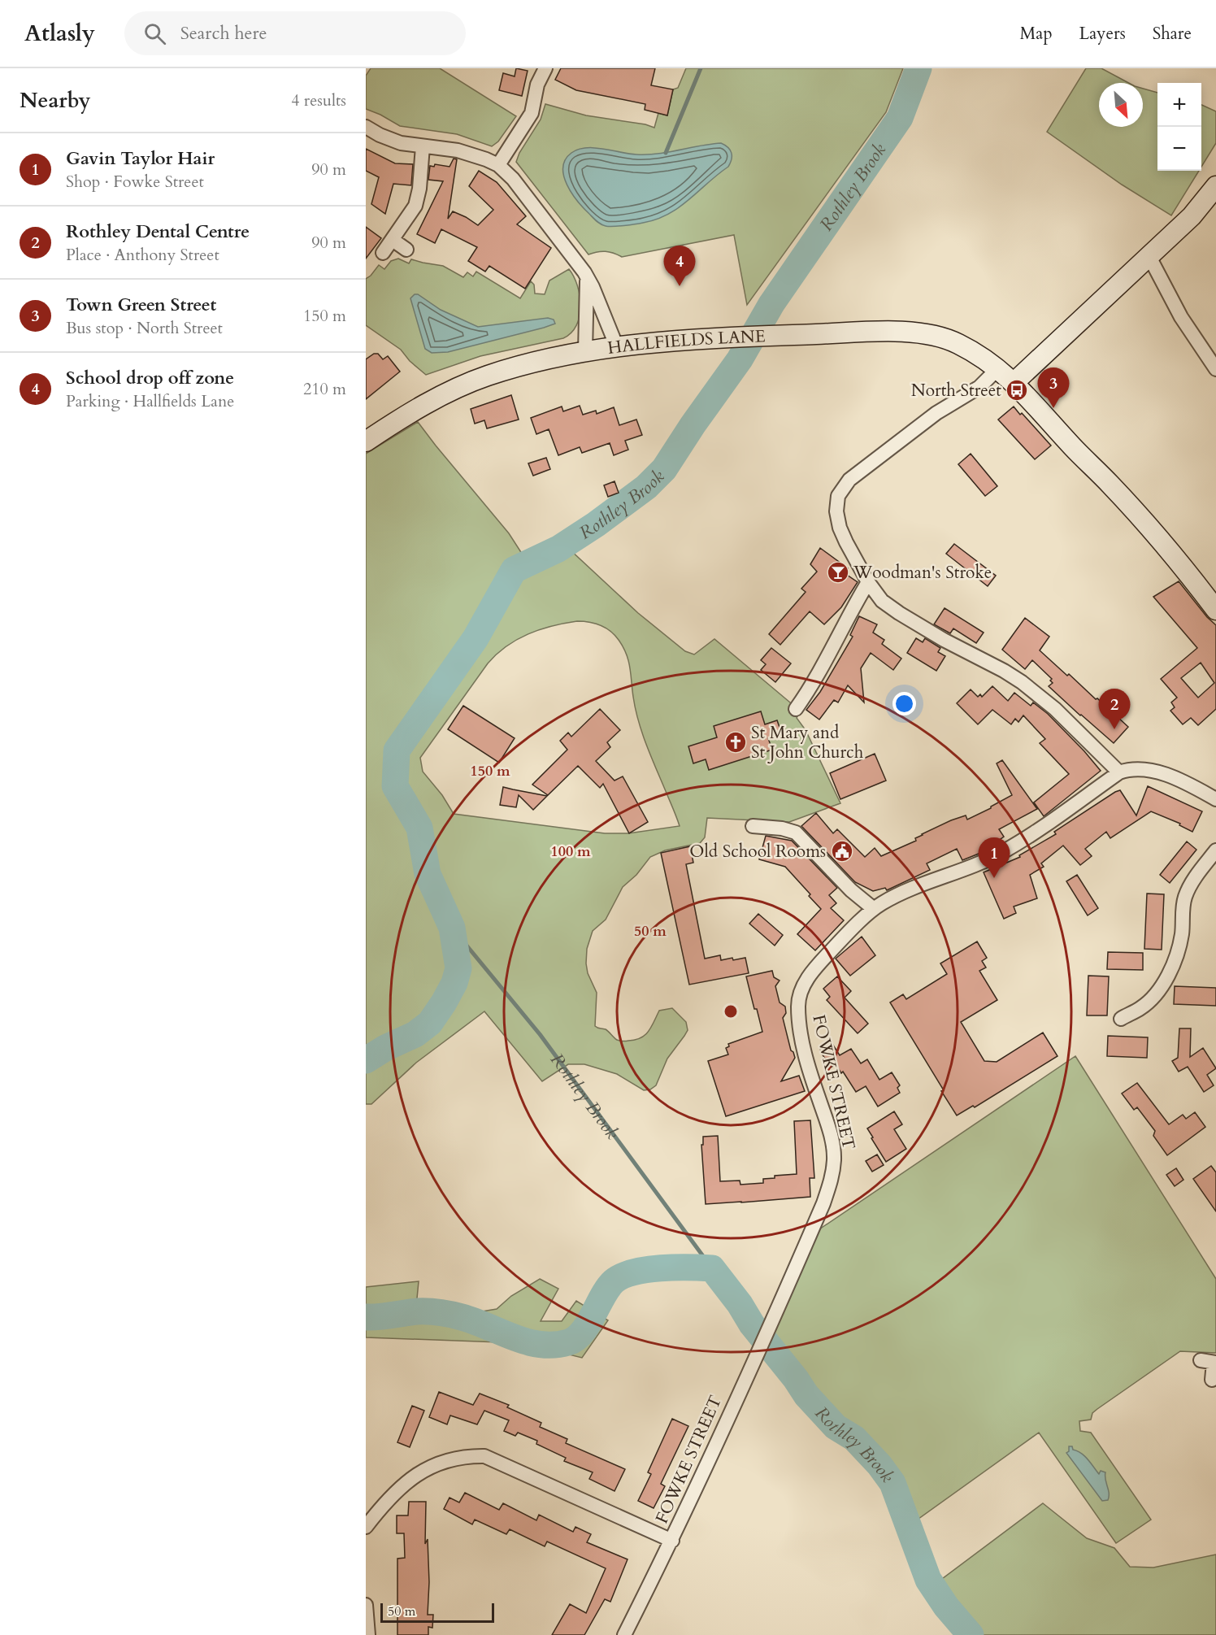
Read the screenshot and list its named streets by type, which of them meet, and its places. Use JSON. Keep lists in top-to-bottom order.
{
  "streets": {
    "street": ["HALLFIELDS LANE", "FOWKE STREET"]
  },
  "water": ["Rothley Brook"],
  "places": {
    "bus stop": ["North Street"],
    "bar": ["Woodman's Stroke"],
    "church": ["St Mary and St John Church"],
    "public building": ["Old School Rooms"]
  },
  "scale_bar": "50 m",
  "north": "bottom right",
  "page": {
    "header": "Atlasly",
    "search": "Search here",
    "nav": ["Map", "Layers", "Share"],
    "heading": ["Nearby", "4 results"],
    "map_buttons": ["+", "−"],
    "list": [
      {
        "mark": "1",
        "name": "Gavin Taylor Hair",
        "note": "Shop · Fowke Street",
        "value": "90 m"
      },
      {
        "mark": "2",
        "name": "Rothley Dental Centre",
        "note": "Place · Anthony Street",
        "value": "90 m"
      },
      {
        "mark": "3",
        "name": "Town Green Street",
        "note": "Bus stop · North Street",
        "value": "150 m"
      },
      {
        "mark": "4",
        "name": "School drop off zone",
        "note": "Parking · Hallfields Lane",
        "value": "210 m"
      }
    ],
    "pins": [
      "4",
      "3",
      "2",
      "1"
    ],
    "scale": "50 m"
  },
  "rings": ["150 m", "100 m", "50 m"]
}
